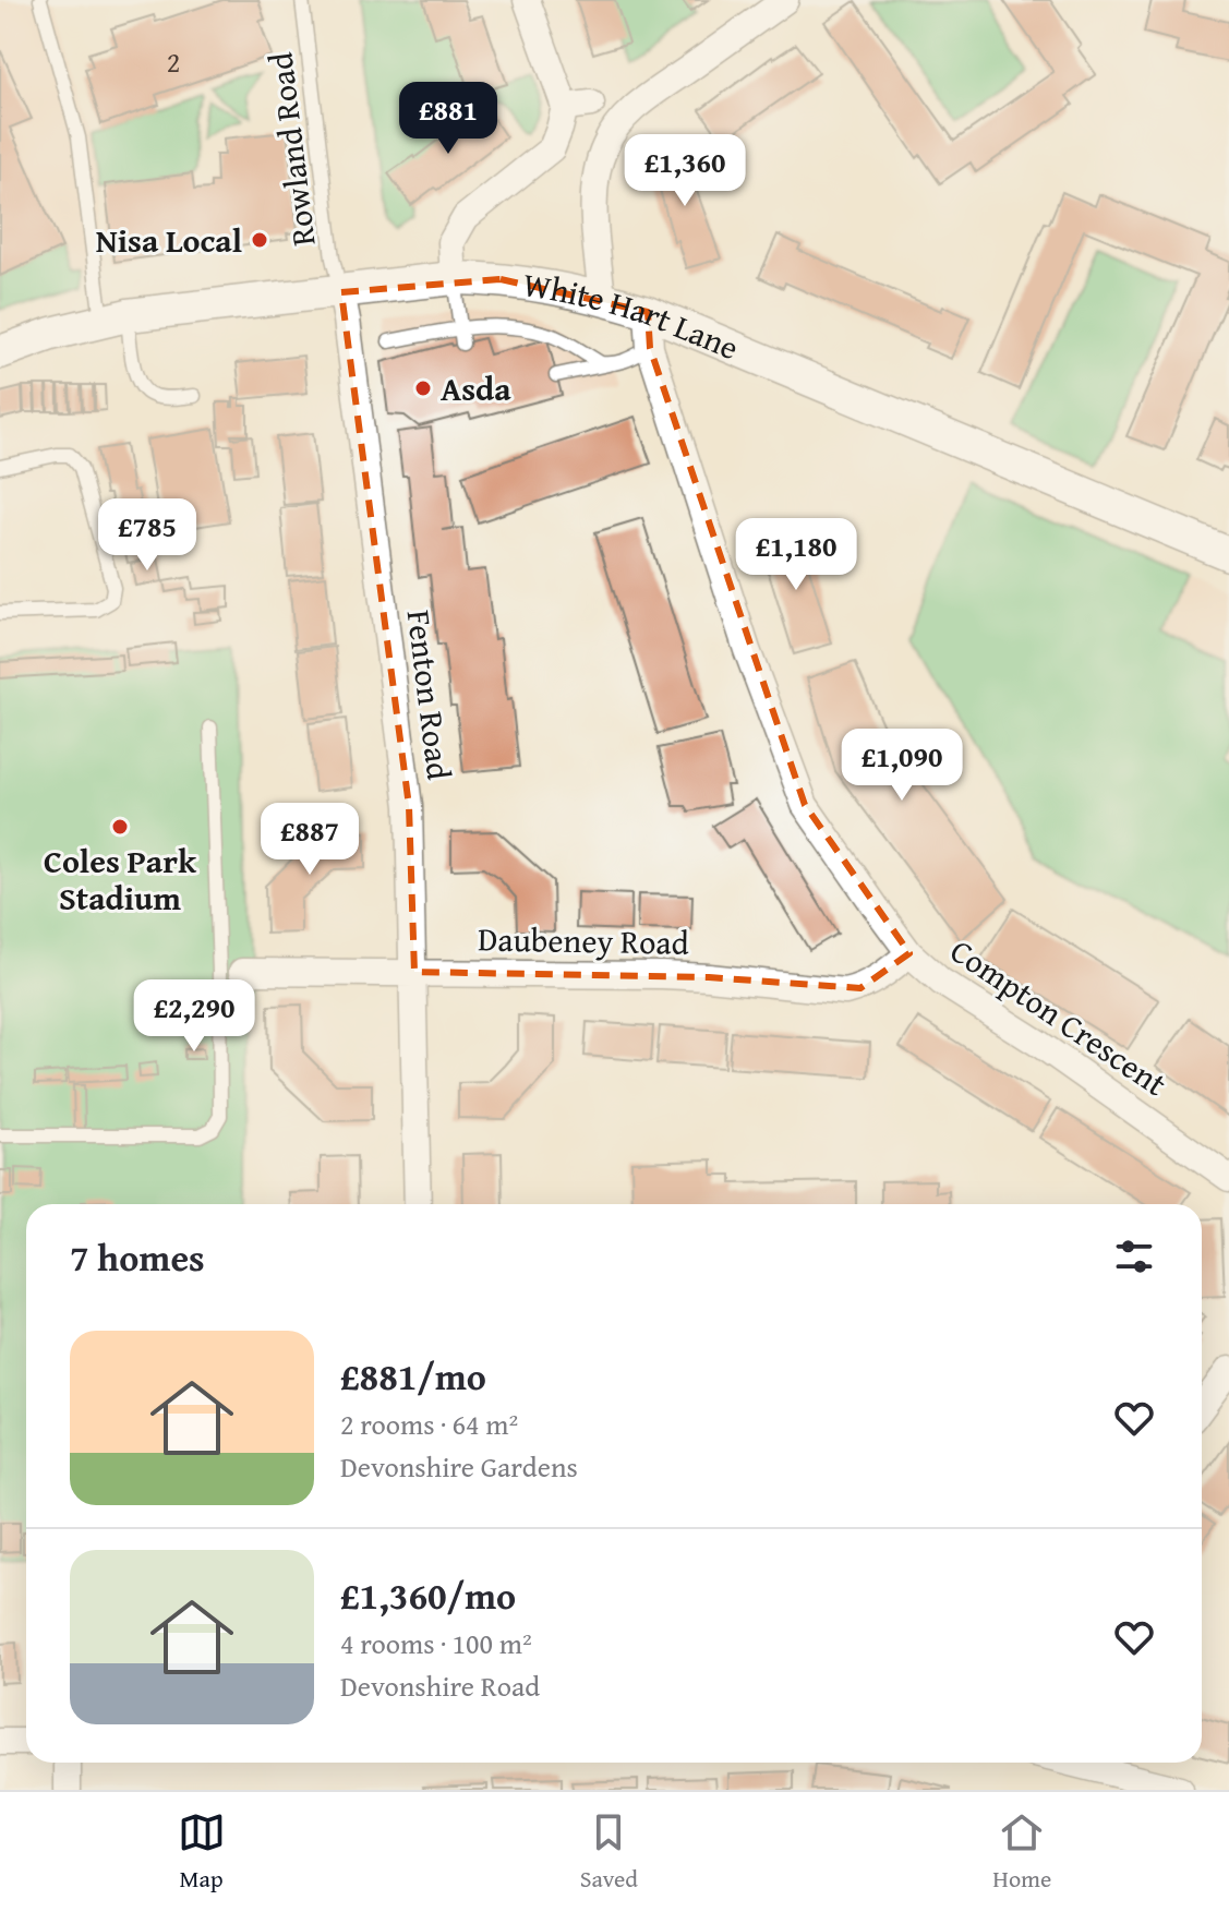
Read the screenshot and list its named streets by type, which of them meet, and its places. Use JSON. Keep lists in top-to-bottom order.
{
  "streets": {
    "street": [
      "White Hart Lane",
      "Fenton Road",
      "Daubeney Road",
      "Compton Crescent"
    ],
    "lane": ["Rowland Road"]
  },
  "crossings": [
    ["Rowland Road", "White Hart Lane"],
    ["Rowland Road", "Fenton Road"],
    ["White Hart Lane", "Fenton Road"],
    ["White Hart Lane", "Compton Crescent"],
    ["Fenton Road", "Daubeney Road"],
    ["Daubeney Road", "Compton Crescent"]
  ],
  "places": ["Nisa Local", "Asda", "Coles Park Stadium"],
  "house_numbers": ["2"],
  "page": {
    "price": [
      "£881",
      "£1,360",
      "£785",
      "£1,180",
      "£1,090",
      "£887",
      "£2,290"
    ],
    "heading": "7 homes",
    "list": [
      {
        "name": "£881/mo",
        "note": "2 rooms · 64 m² · Devonshire Gardens"
      },
      {
        "name": "£1,360/mo",
        "note": "4 rooms · 100 m² · Devonshire Road"
      }
    ],
    "tabs": ["Map", "Saved", "Home"]
  }
}
